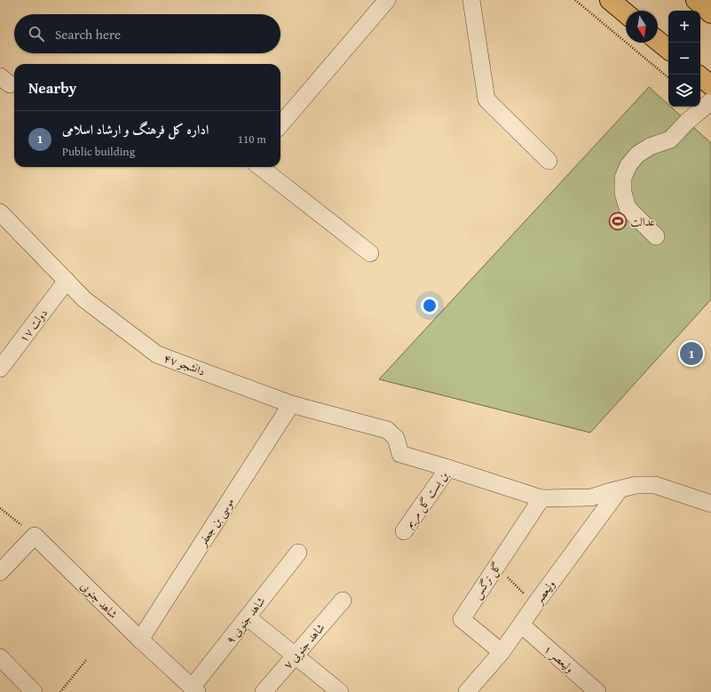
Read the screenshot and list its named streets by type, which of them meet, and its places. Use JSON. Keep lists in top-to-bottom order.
{
  "streets": {
    "street": [
      "دولت ۱۷",
      "دانشجو ۴۷",
      "بن بست گل مریم",
      "موسی بن جعفر",
      "گل نرگس",
      "ولیعصر",
      "شاهد جنوبی",
      "شاهد جنوبی ۹",
      "شاهد جنوبی ۷",
      "ولیعصر ۱"
    ]
  },
  "crossings": [
    ["دولت ۱۷", "دانشجو ۴۷"],
    ["دانشجو ۴۷", "بن بست گل مریم"],
    ["دانشجو ۴۷", "موسی بن جعفر"],
    ["موسی بن جعفر", "شاهد جنوبی"],
    ["گل نرگس", "ولیعصر"],
    ["ولیعصر", "ولیعصر ۱"],
    ["شاهد جنوبی", "شاهد جنوبی ۹"]
  ],
  "places": {
    "sports": ["عدالت"]
  },
  "north": "bottom",
  "page": {
    "map_buttons": ["+", "−"],
    "search": "Search here",
    "heading": "Nearby",
    "list": [
      {
        "mark": "1",
        "name": "اداره کل فرهنگ و ارشاد اسلامی",
        "note": "Public building",
        "value": "110 m"
      }
    ],
    "pins": "1"
  }
}
